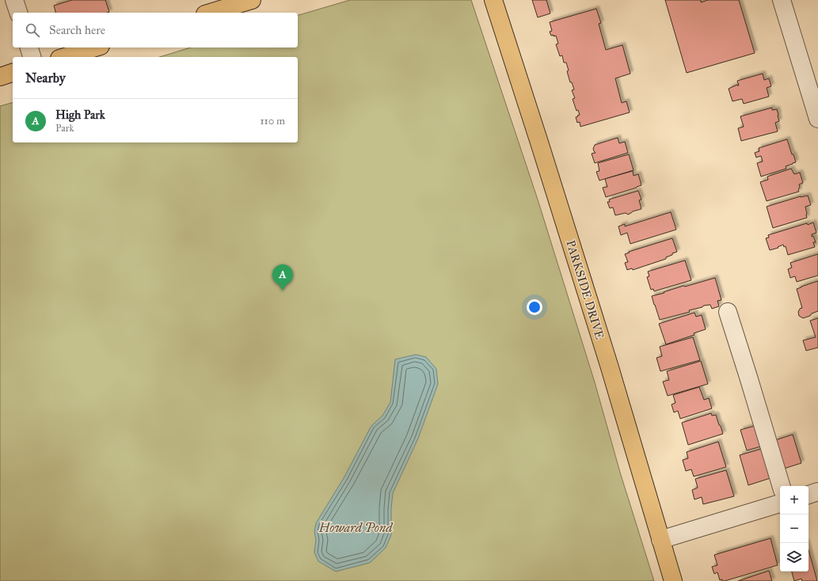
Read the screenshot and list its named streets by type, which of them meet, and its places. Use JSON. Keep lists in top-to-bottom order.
{
  "streets": {
    "main road": ["PARKSIDE DRIVE"]
  },
  "water": ["Howard Pond"],
  "page": {
    "search": "Search here",
    "heading": "Nearby",
    "list": [
      {
        "mark": "A",
        "name": "High Park",
        "note": "Park",
        "value": "110 m"
      }
    ],
    "pins": "A",
    "map_buttons": ["+", "−"]
  }
}
